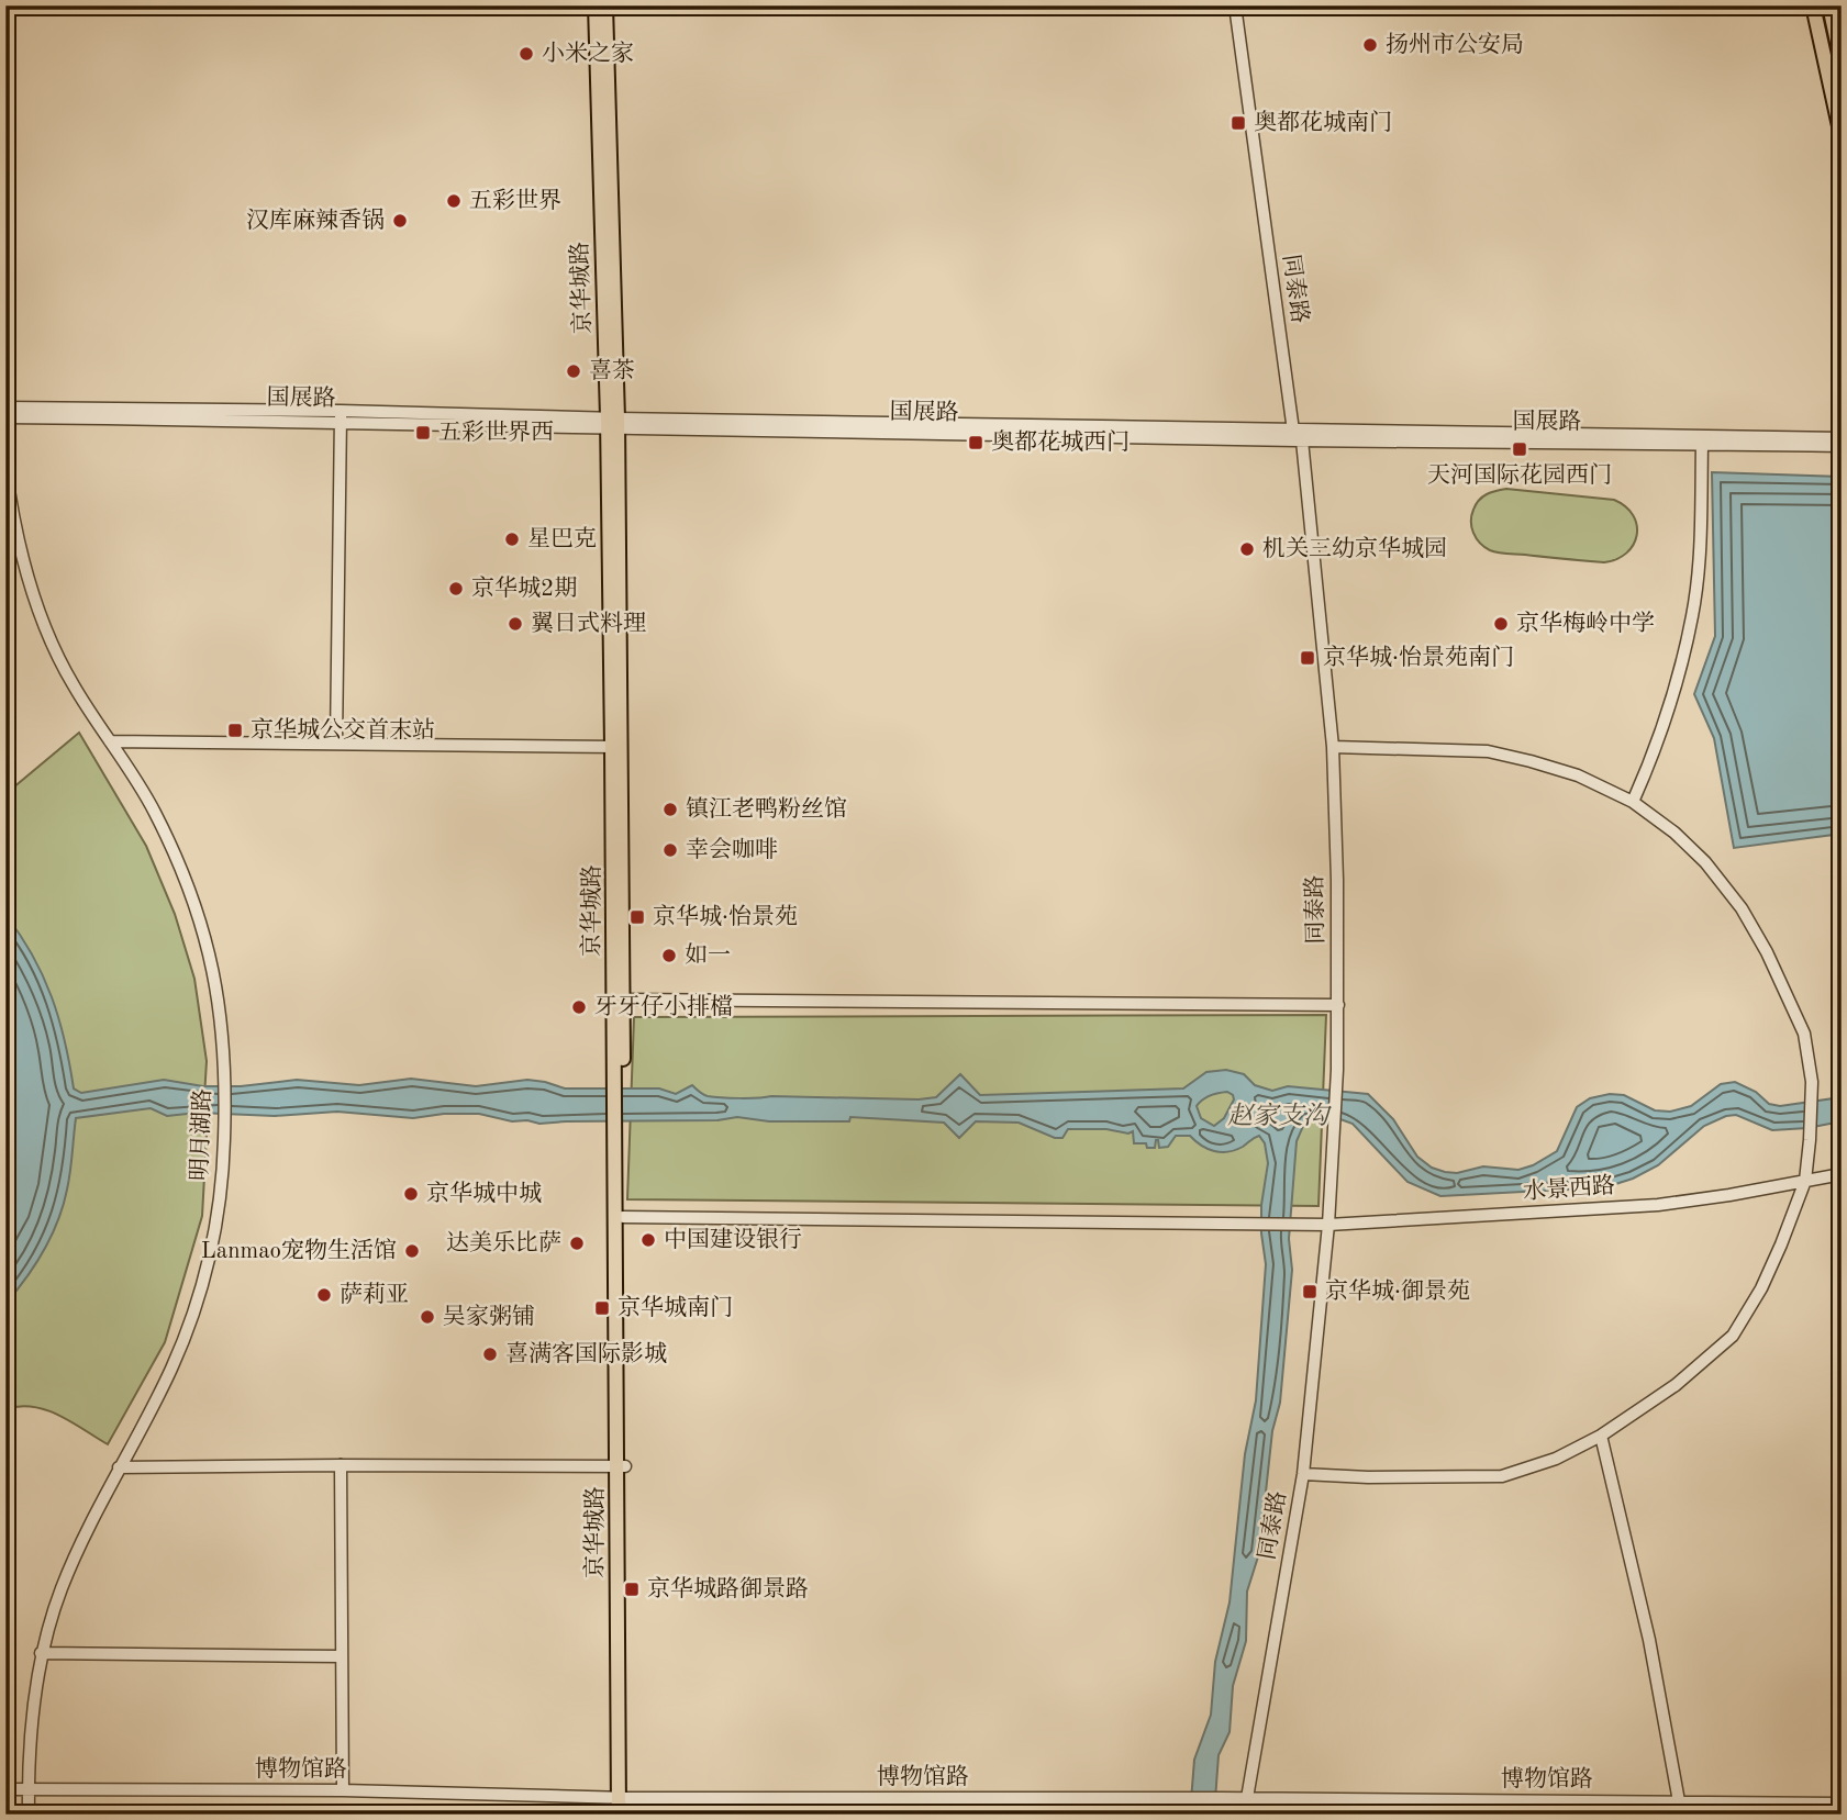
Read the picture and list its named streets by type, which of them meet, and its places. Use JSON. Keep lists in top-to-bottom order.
{
  "streets": {
    "main road": ["京华城路"],
    "street": [
      "同泰路",
      "国展路",
      "明月湖路",
      "水景西路",
      "博物馆路"
    ]
  },
  "crossings": [
    ["京华城路", "国展路"],
    ["京华城路", "水景西路"],
    ["京华城路", "博物馆路"],
    ["同泰路", "国展路"],
    ["同泰路", "水景西路"],
    ["同泰路", "博物馆路"],
    ["明月湖路", "博物馆路"]
  ],
  "water": ["赵家支沟"],
  "places": {
    "other": [
      "扬州市公安局",
      "小米之家",
      "五彩世界",
      "汉库麻辣香锅",
      "喜茶",
      "星巴克",
      "机关三幼京华城园",
      "京华城2期",
      "翼日式料理",
      "京华梅岭中学",
      "镇江老鸭粉丝馆",
      "幸会咖啡",
      "如一",
      "牙牙仔小排檔",
      "京华城中城",
      "中国建设银行",
      "达美乐比萨",
      "Lanmao宠物生活馆",
      "萨莉亚",
      "吴家粥铺",
      "喜满客国际影城"
    ],
    "transit": [
      "奥都花城南门",
      "五彩世界西",
      "奥都花城西门",
      "天河国际花园西门",
      "京华城·怡景苑南门",
      "京华城公交首末站",
      "京华城·怡景苑",
      "京华城·御景苑",
      "京华城南门",
      "京华城路御景路"
    ]
  }
}
